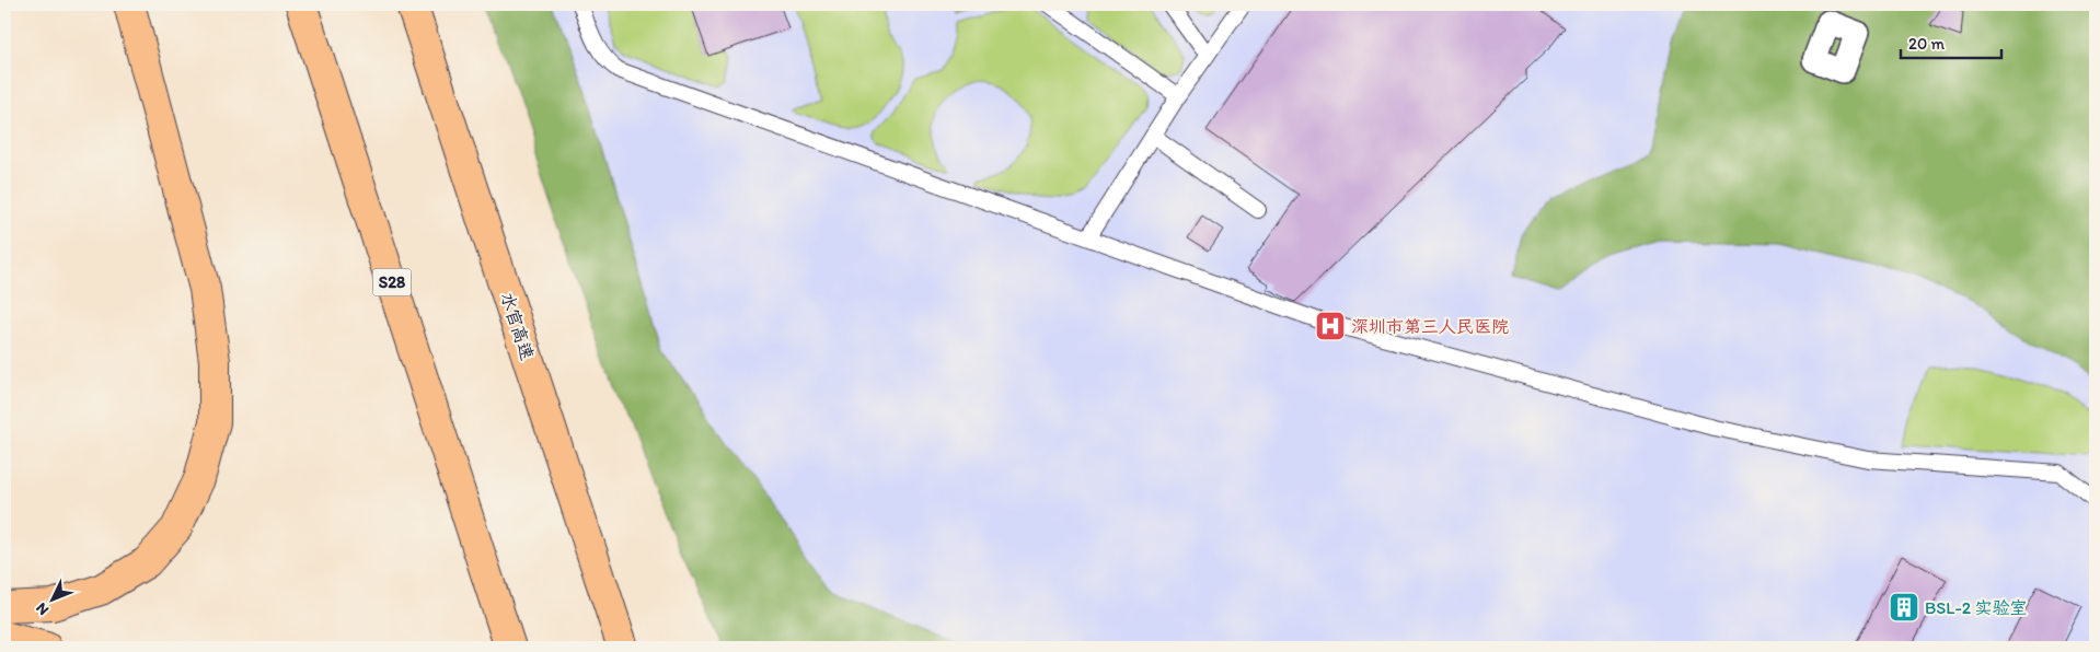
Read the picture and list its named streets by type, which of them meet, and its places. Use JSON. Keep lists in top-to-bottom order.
{
  "streets": {
    "highway": ["S28", "水官高速"]
  },
  "places": {
    "hospital": ["深圳市第三人民医院"],
    "building": ["BSL-2 实验室"]
  },
  "scale_bar": "20 m",
  "north": "bottom left"
}
